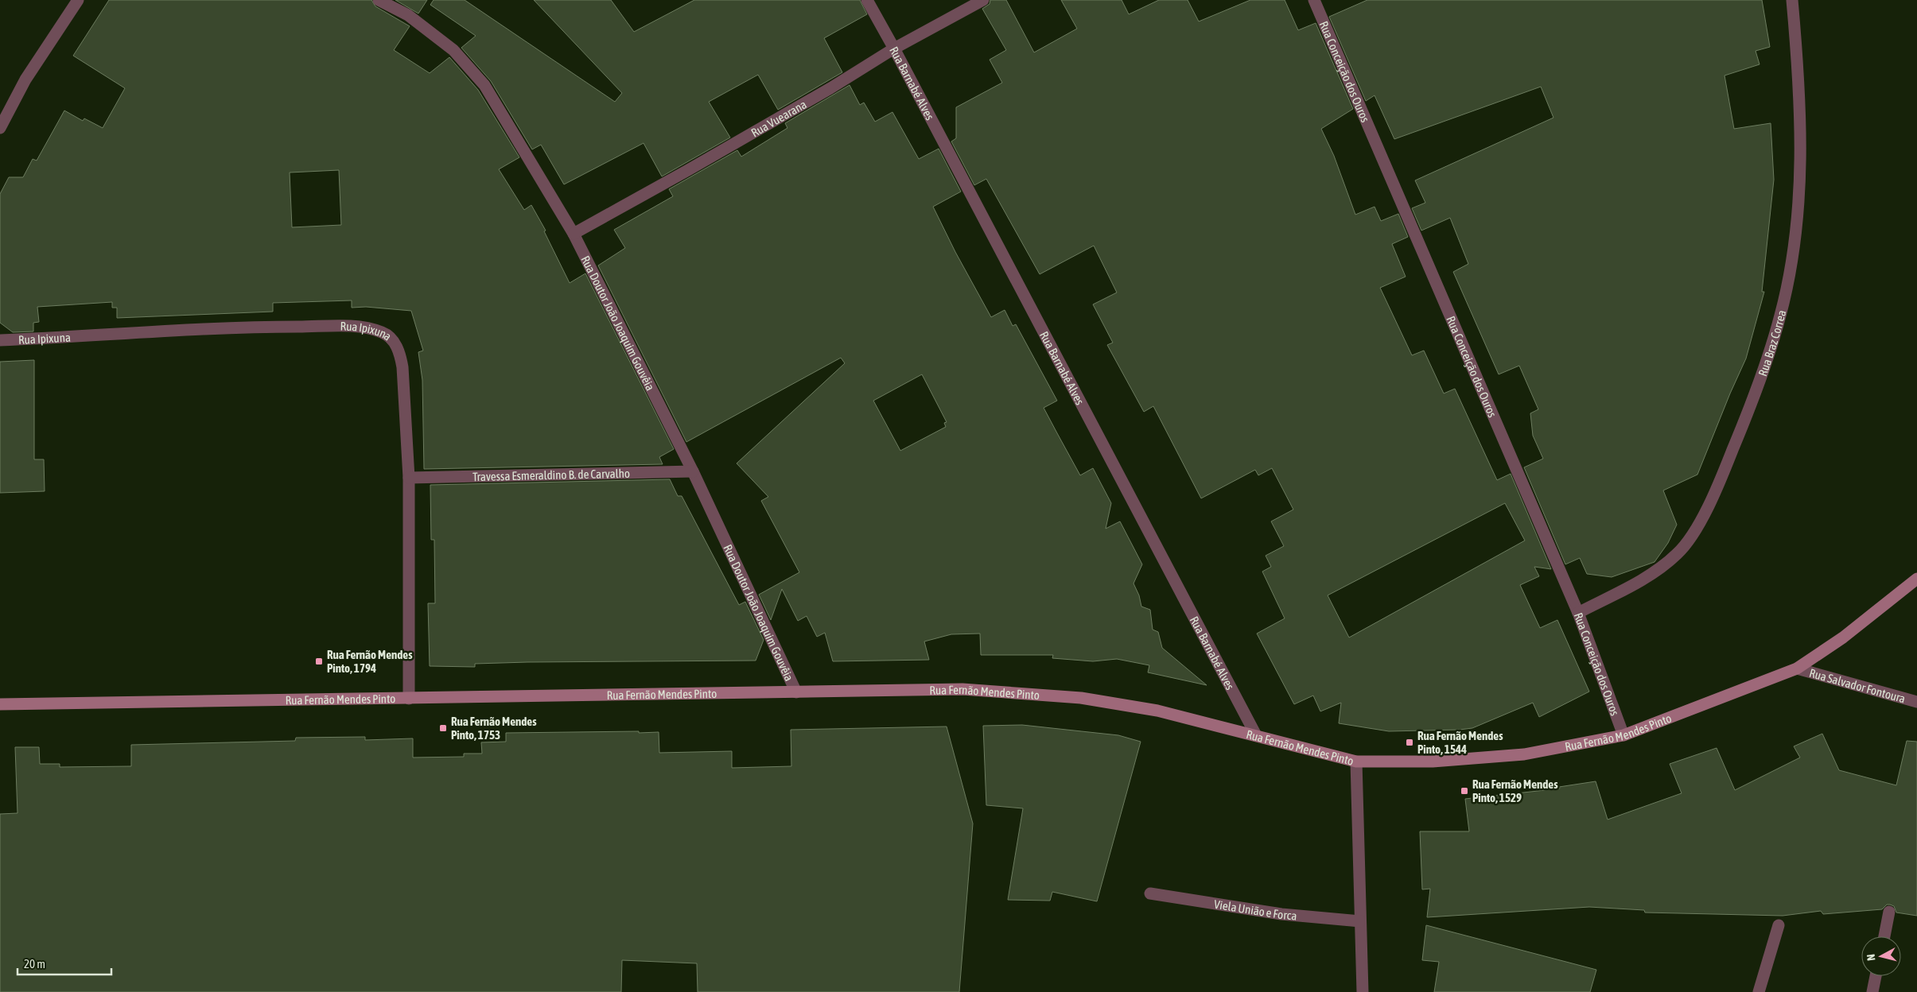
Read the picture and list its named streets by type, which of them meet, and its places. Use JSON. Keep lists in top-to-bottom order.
{
  "streets": {
    "street": [
      "Rua Conceição dos Ouros",
      "Rua Barnabé Alves",
      "Rua Vuearana",
      "Rua Doutor João Joaquim Gouvêia",
      "Rua Ipixuna",
      "Rua Braz Correa",
      "Travessa Esmeraldino B. de Carvalho",
      "Rua Salvador Fontoura",
      "Rua Fernão Mendes Pinto",
      "Viela União e Forca"
    ]
  },
  "crossings": [
    ["Rua Conceição dos Ouros", "Rua Braz Correa"],
    ["Rua Conceição dos Ouros", "Rua Fernão Mendes Pinto"],
    ["Rua Barnabé Alves", "Rua Vuearana"],
    ["Rua Barnabé Alves", "Rua Fernão Mendes Pinto"],
    ["Rua Vuearana", "Rua Doutor João Joaquim Gouvêia"],
    ["Rua Doutor João Joaquim Gouvêia", "Travessa Esmeraldino B. de Carvalho"],
    ["Rua Doutor João Joaquim Gouvêia", "Rua Fernão Mendes Pinto"],
    ["Rua Ipixuna", "Travessa Esmeraldino B. de Carvalho"],
    ["Rua Ipixuna", "Rua Fernão Mendes Pinto"],
    ["Rua Salvador Fontoura", "Rua Fernão Mendes Pinto"]
  ],
  "places": {
    "transit": [
      "Rua Fernão Mendes Pinto, 1794",
      "Rua Fernão Mendes Pinto, 1753",
      "Rua Fernão Mendes Pinto, 1544",
      "Rua Fernão Mendes Pinto, 1529"
    ]
  },
  "scale_bar": "20 m",
  "north": "left"
}
